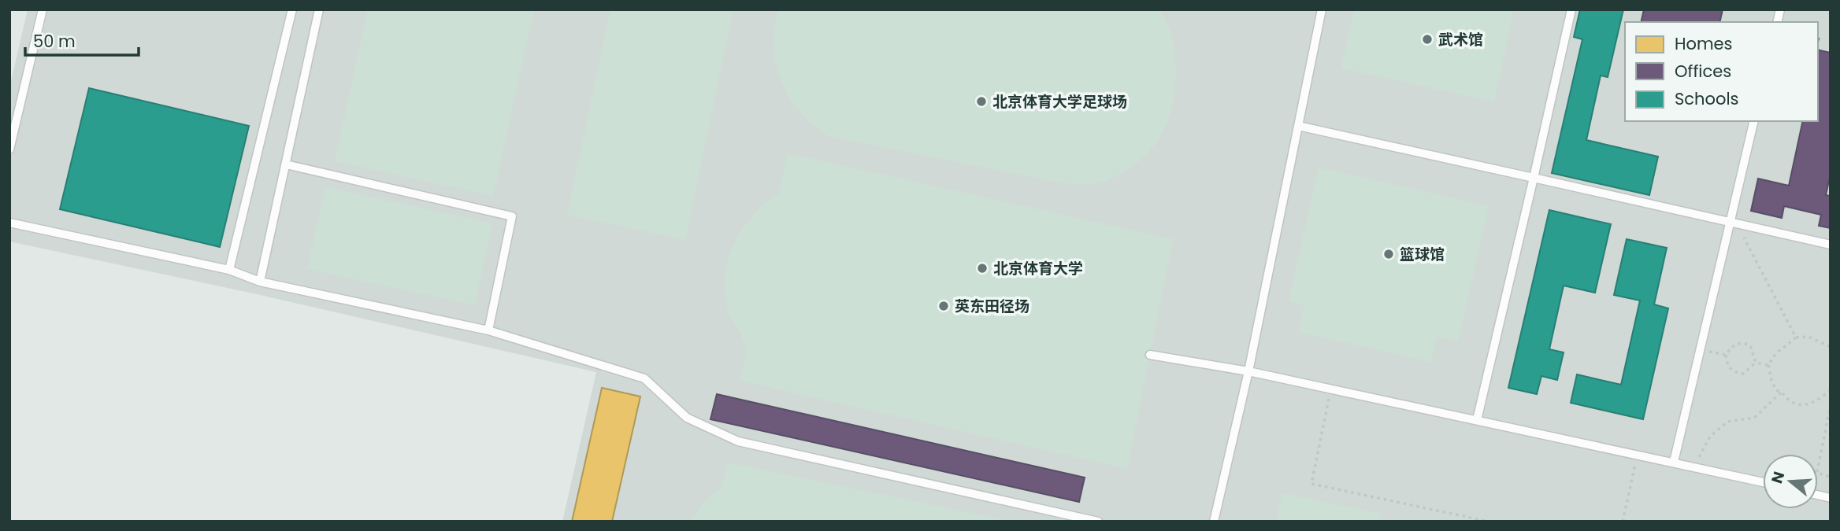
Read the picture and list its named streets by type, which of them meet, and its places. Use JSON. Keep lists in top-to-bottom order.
{
  "places": [
    "武术馆",
    "北京体育大学足球场",
    "篮球馆",
    "北京体育大学",
    "英东田径场"
  ],
  "legend": ["Homes", "Offices", "Schools"],
  "scale_bar": "50 m",
  "north": "left"
}
